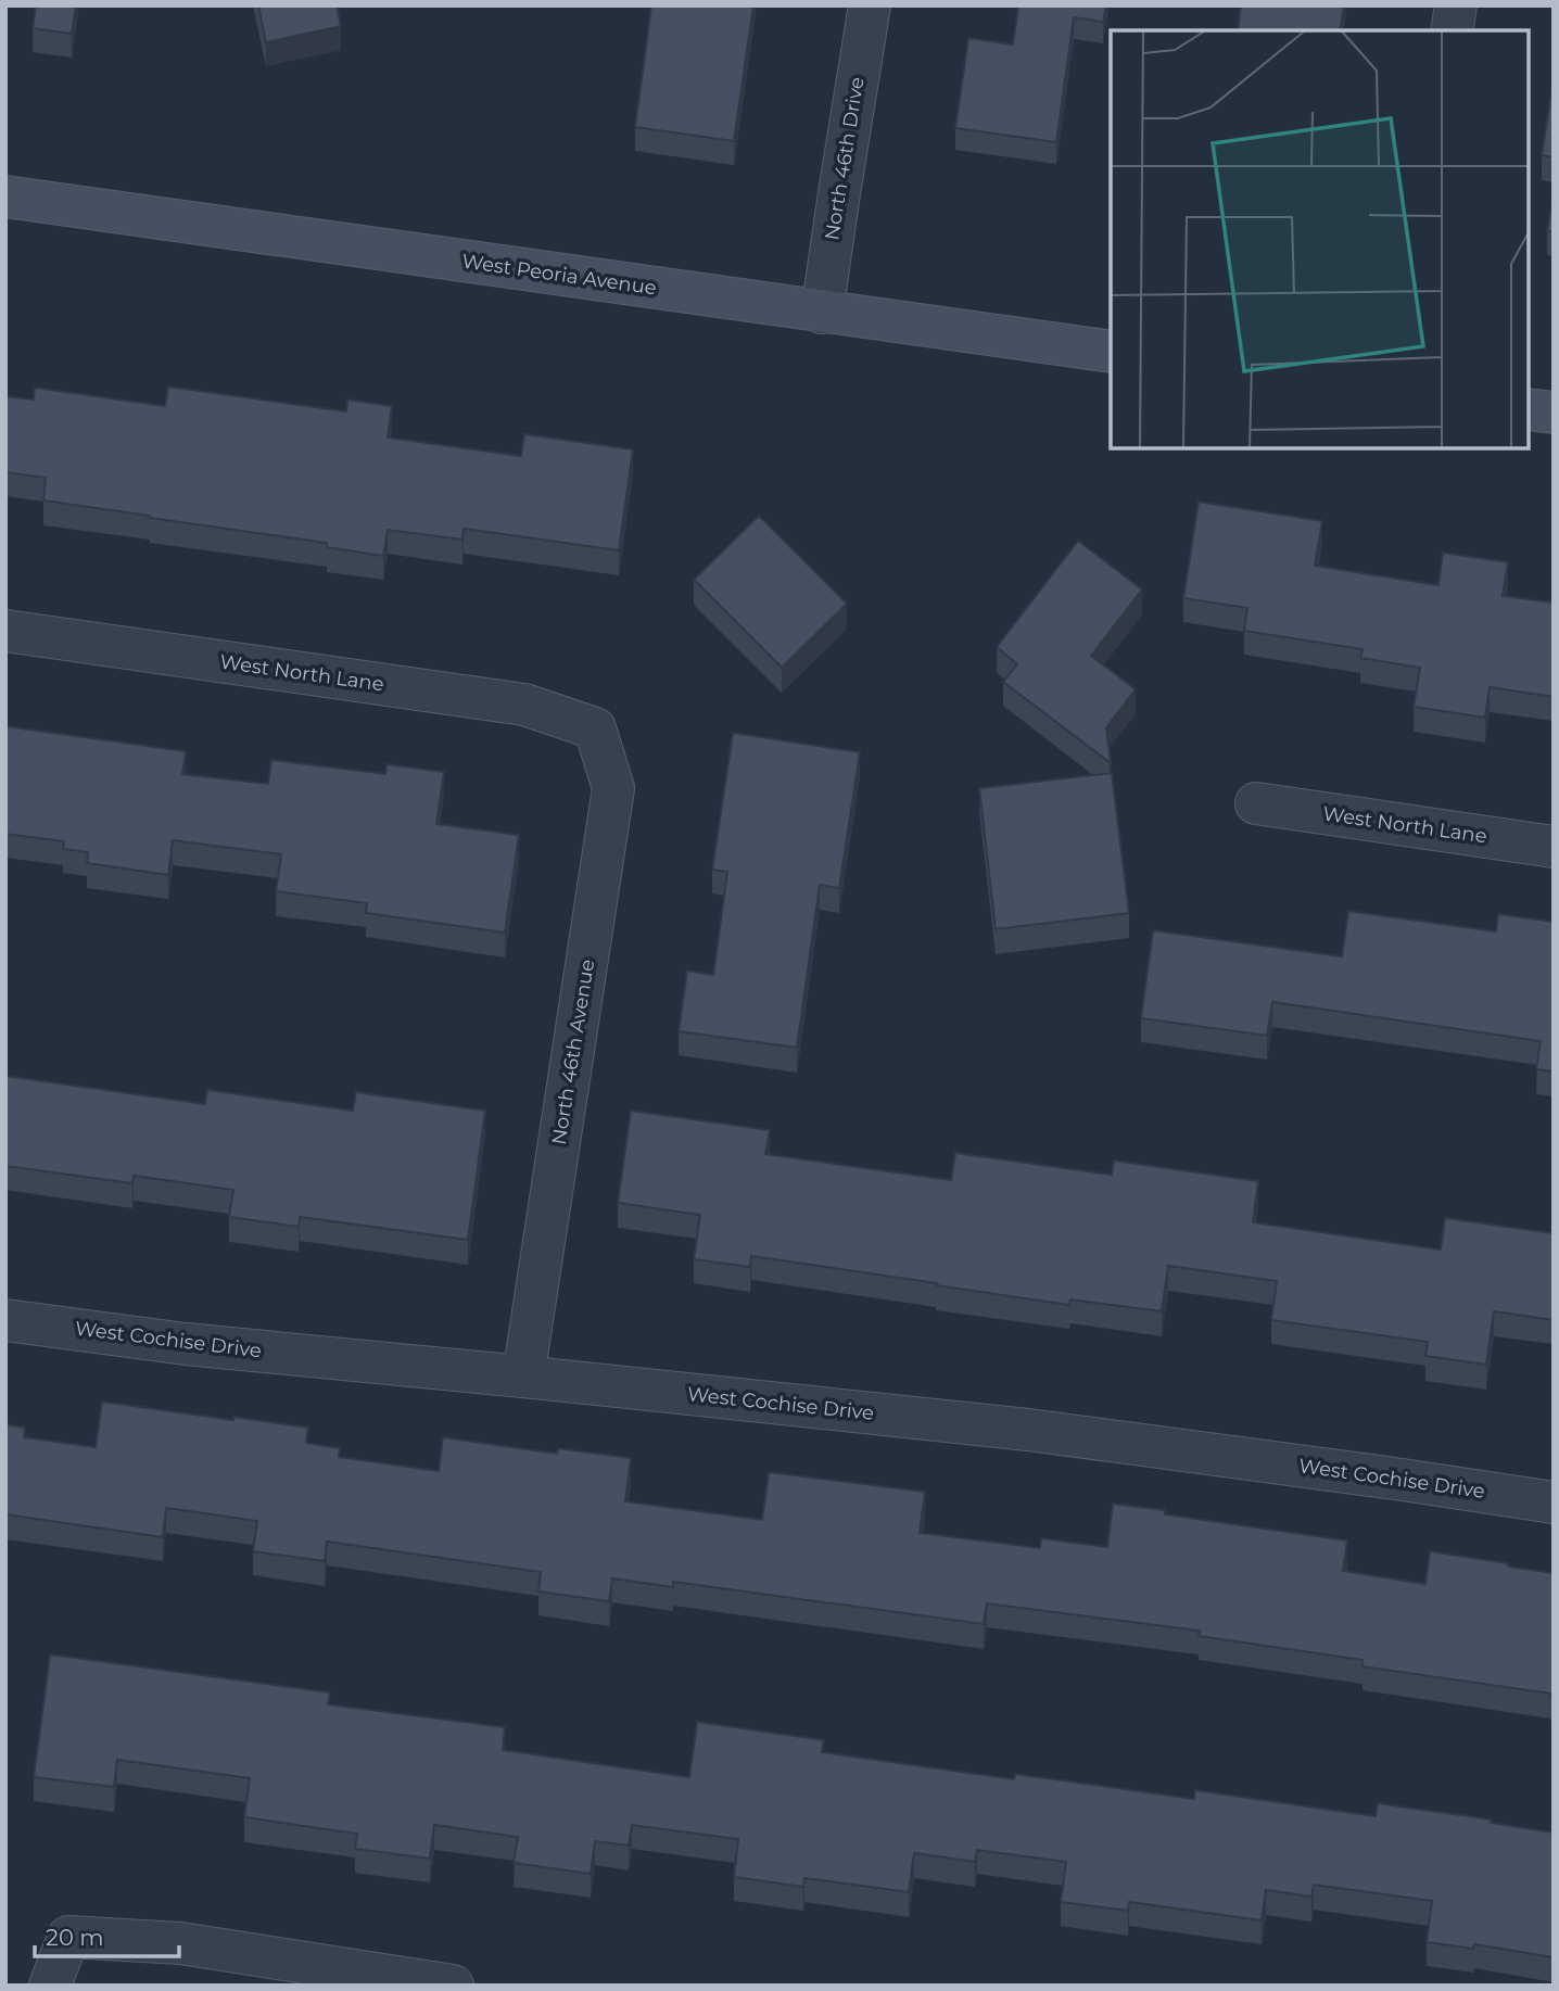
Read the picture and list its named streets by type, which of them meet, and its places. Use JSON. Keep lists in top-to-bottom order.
{
  "streets": {
    "main road": ["West Peoria Avenue"],
    "street": [
      "North 46th Drive",
      "West North Lane",
      "North 46th Avenue",
      "West Cochise Drive"
    ]
  },
  "crossings": [
    ["North 46th Drive", "West Peoria Avenue"],
    ["West North Lane", "North 46th Avenue"],
    ["North 46th Avenue", "West Cochise Drive"]
  ],
  "scale_bar": "20 m"
}
